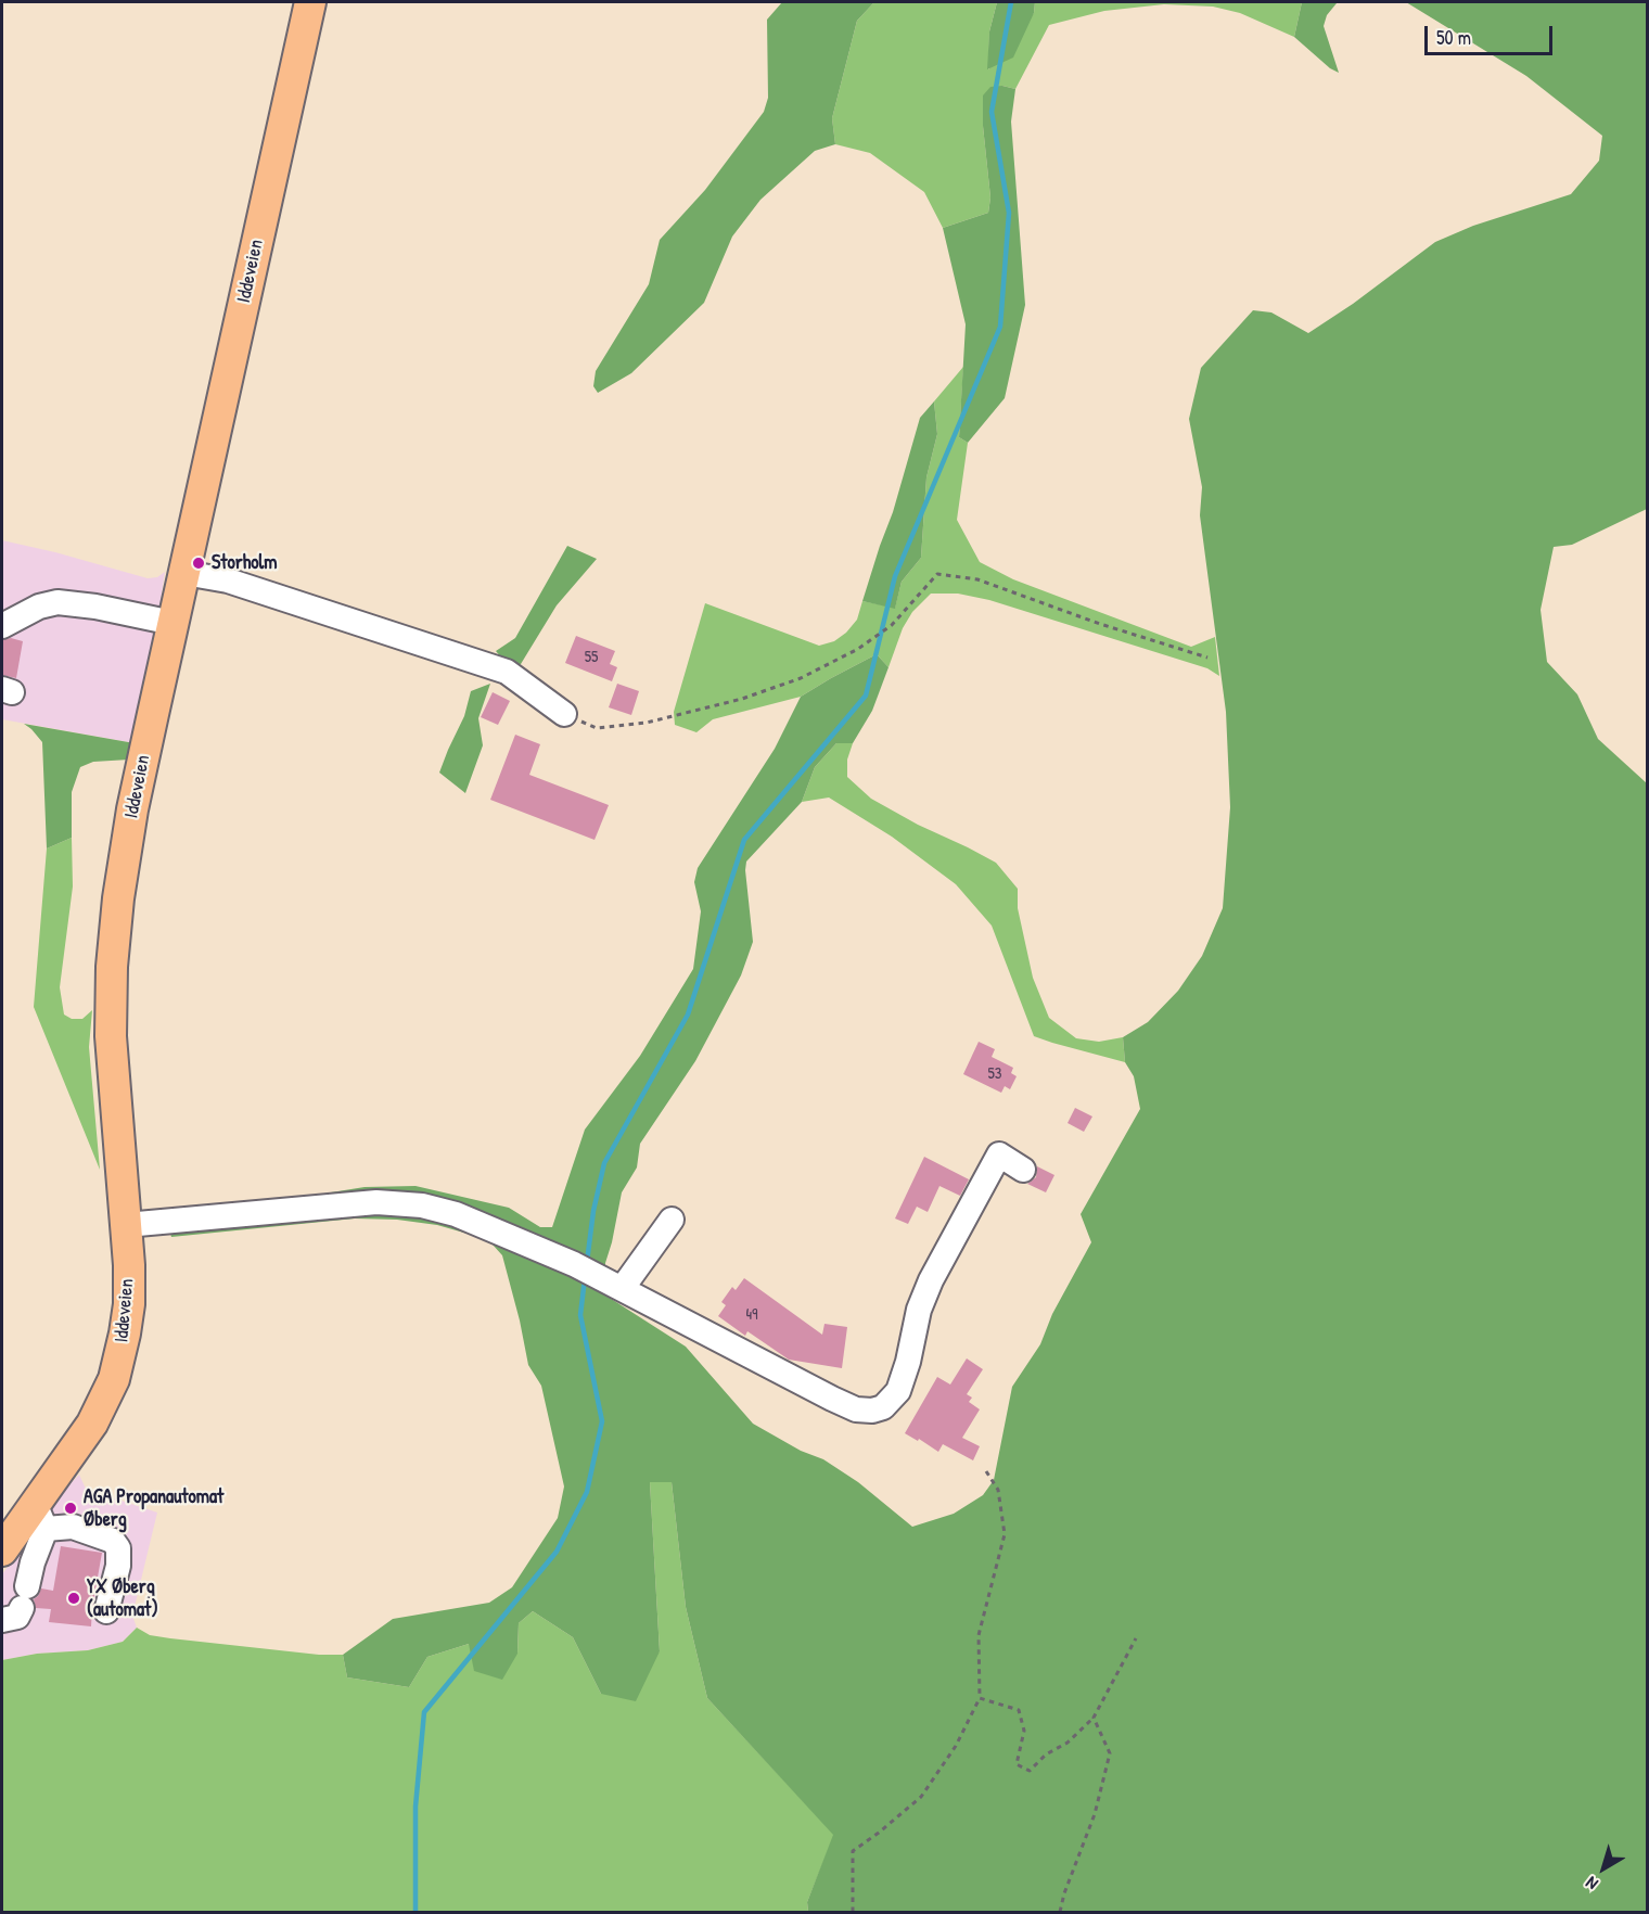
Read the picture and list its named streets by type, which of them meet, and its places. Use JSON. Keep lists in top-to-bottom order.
{
  "streets": {
    "main road": ["Iddeveien"]
  },
  "places": ["Storholm", "AGA Propanautomat Øberg", "YX Øberg (automat)"],
  "house_numbers": ["55", "53", "49"],
  "scale_bar": "50 m",
  "north": "bottom left"
}
